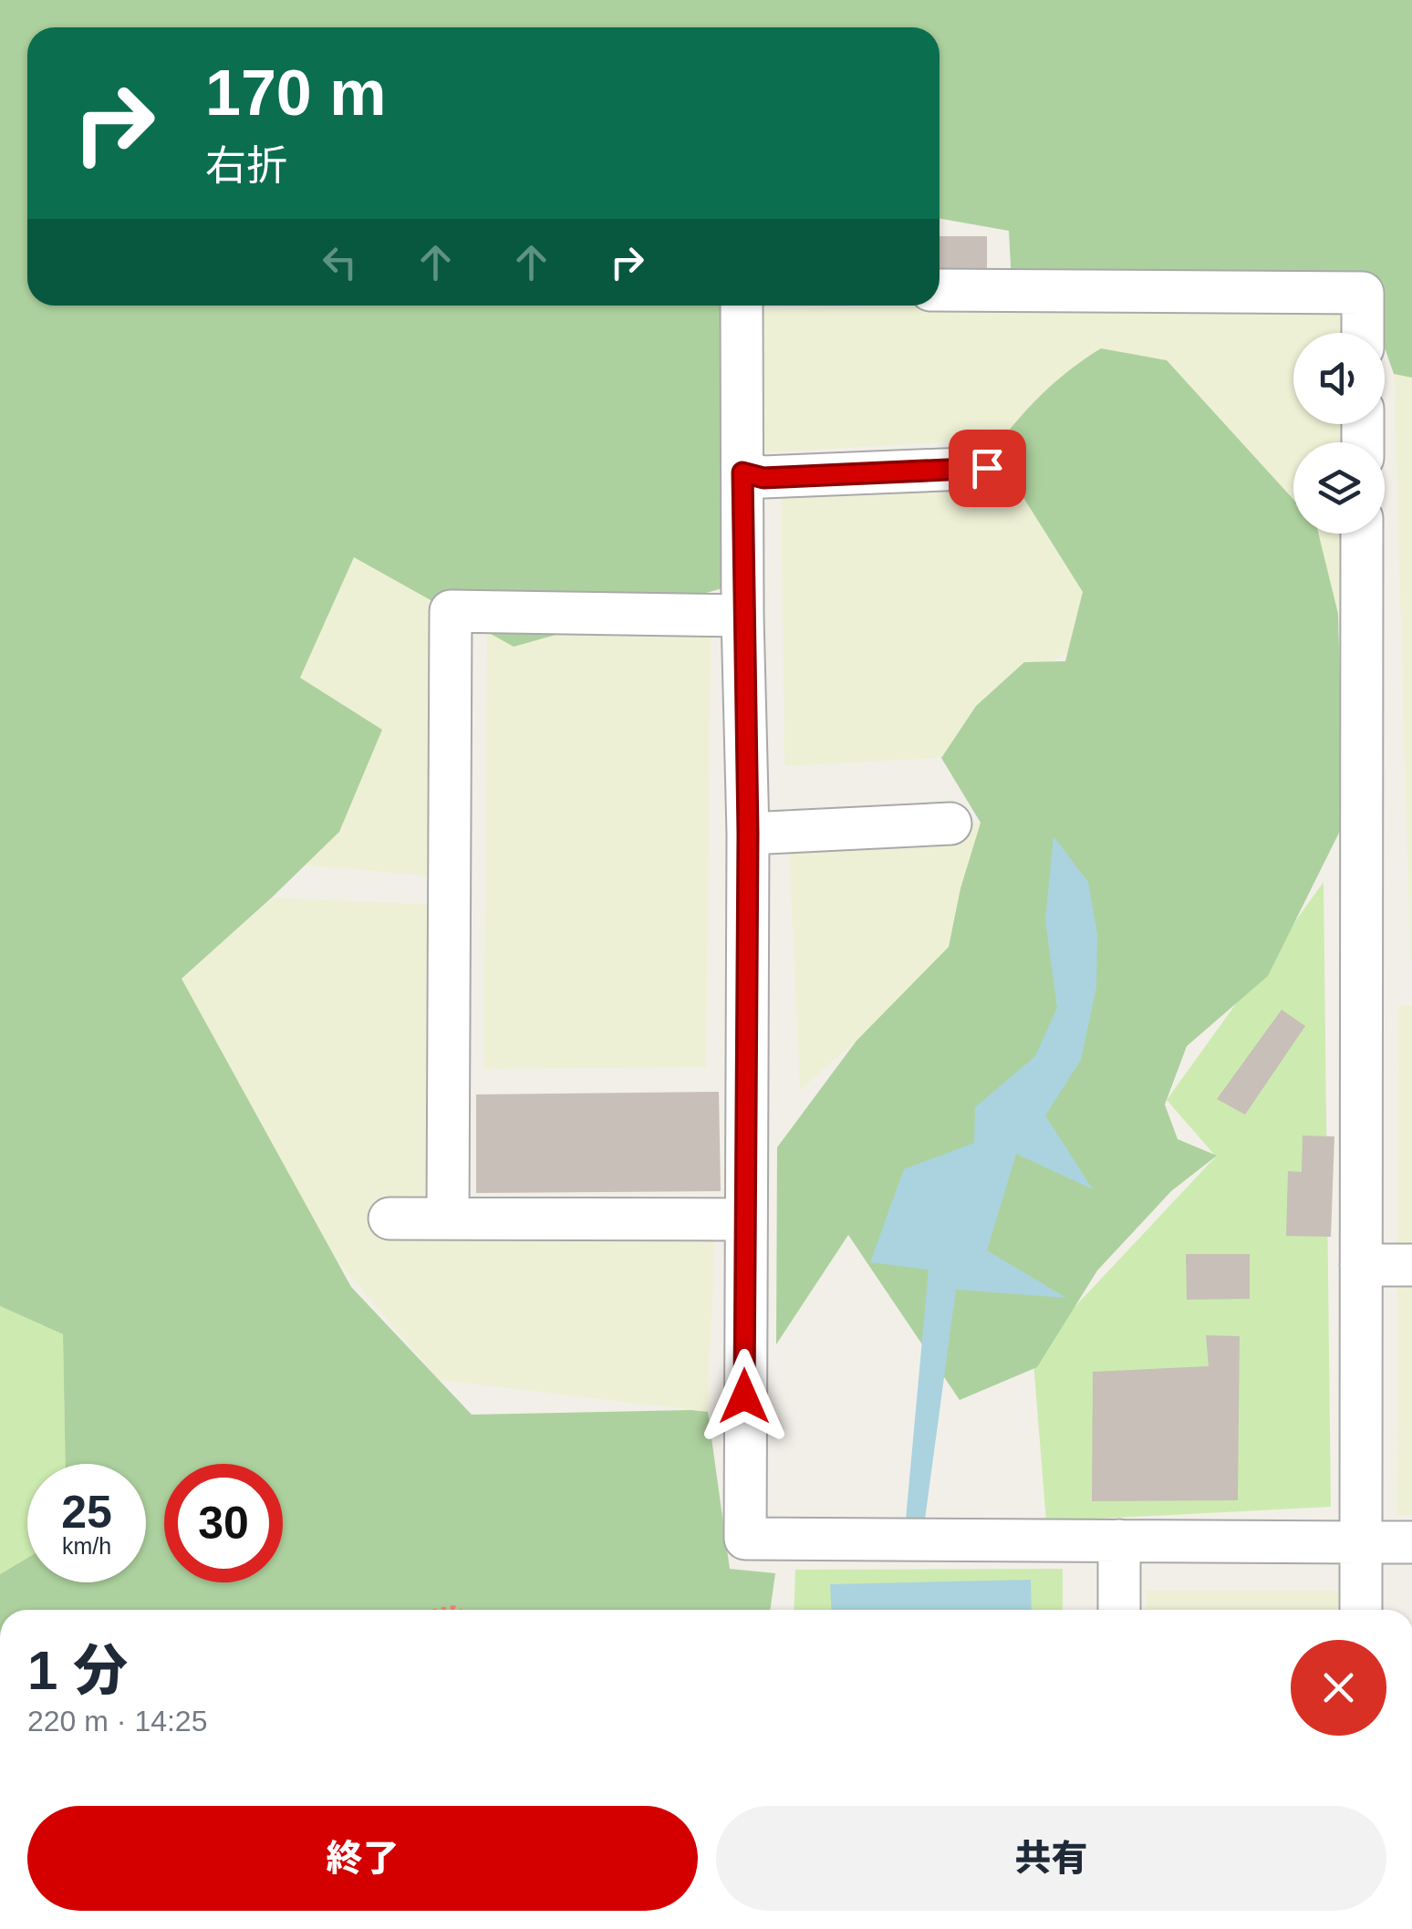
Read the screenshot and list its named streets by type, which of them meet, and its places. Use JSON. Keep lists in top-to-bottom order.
{
  "page": {
    "turn": ["170 m", "右折"],
    "speed": "25 km/h",
    "limit": "30",
    "heading": ["1 分", "220 m · 14:25"],
    "buttons": ["終了", "共有"]
  }
}
